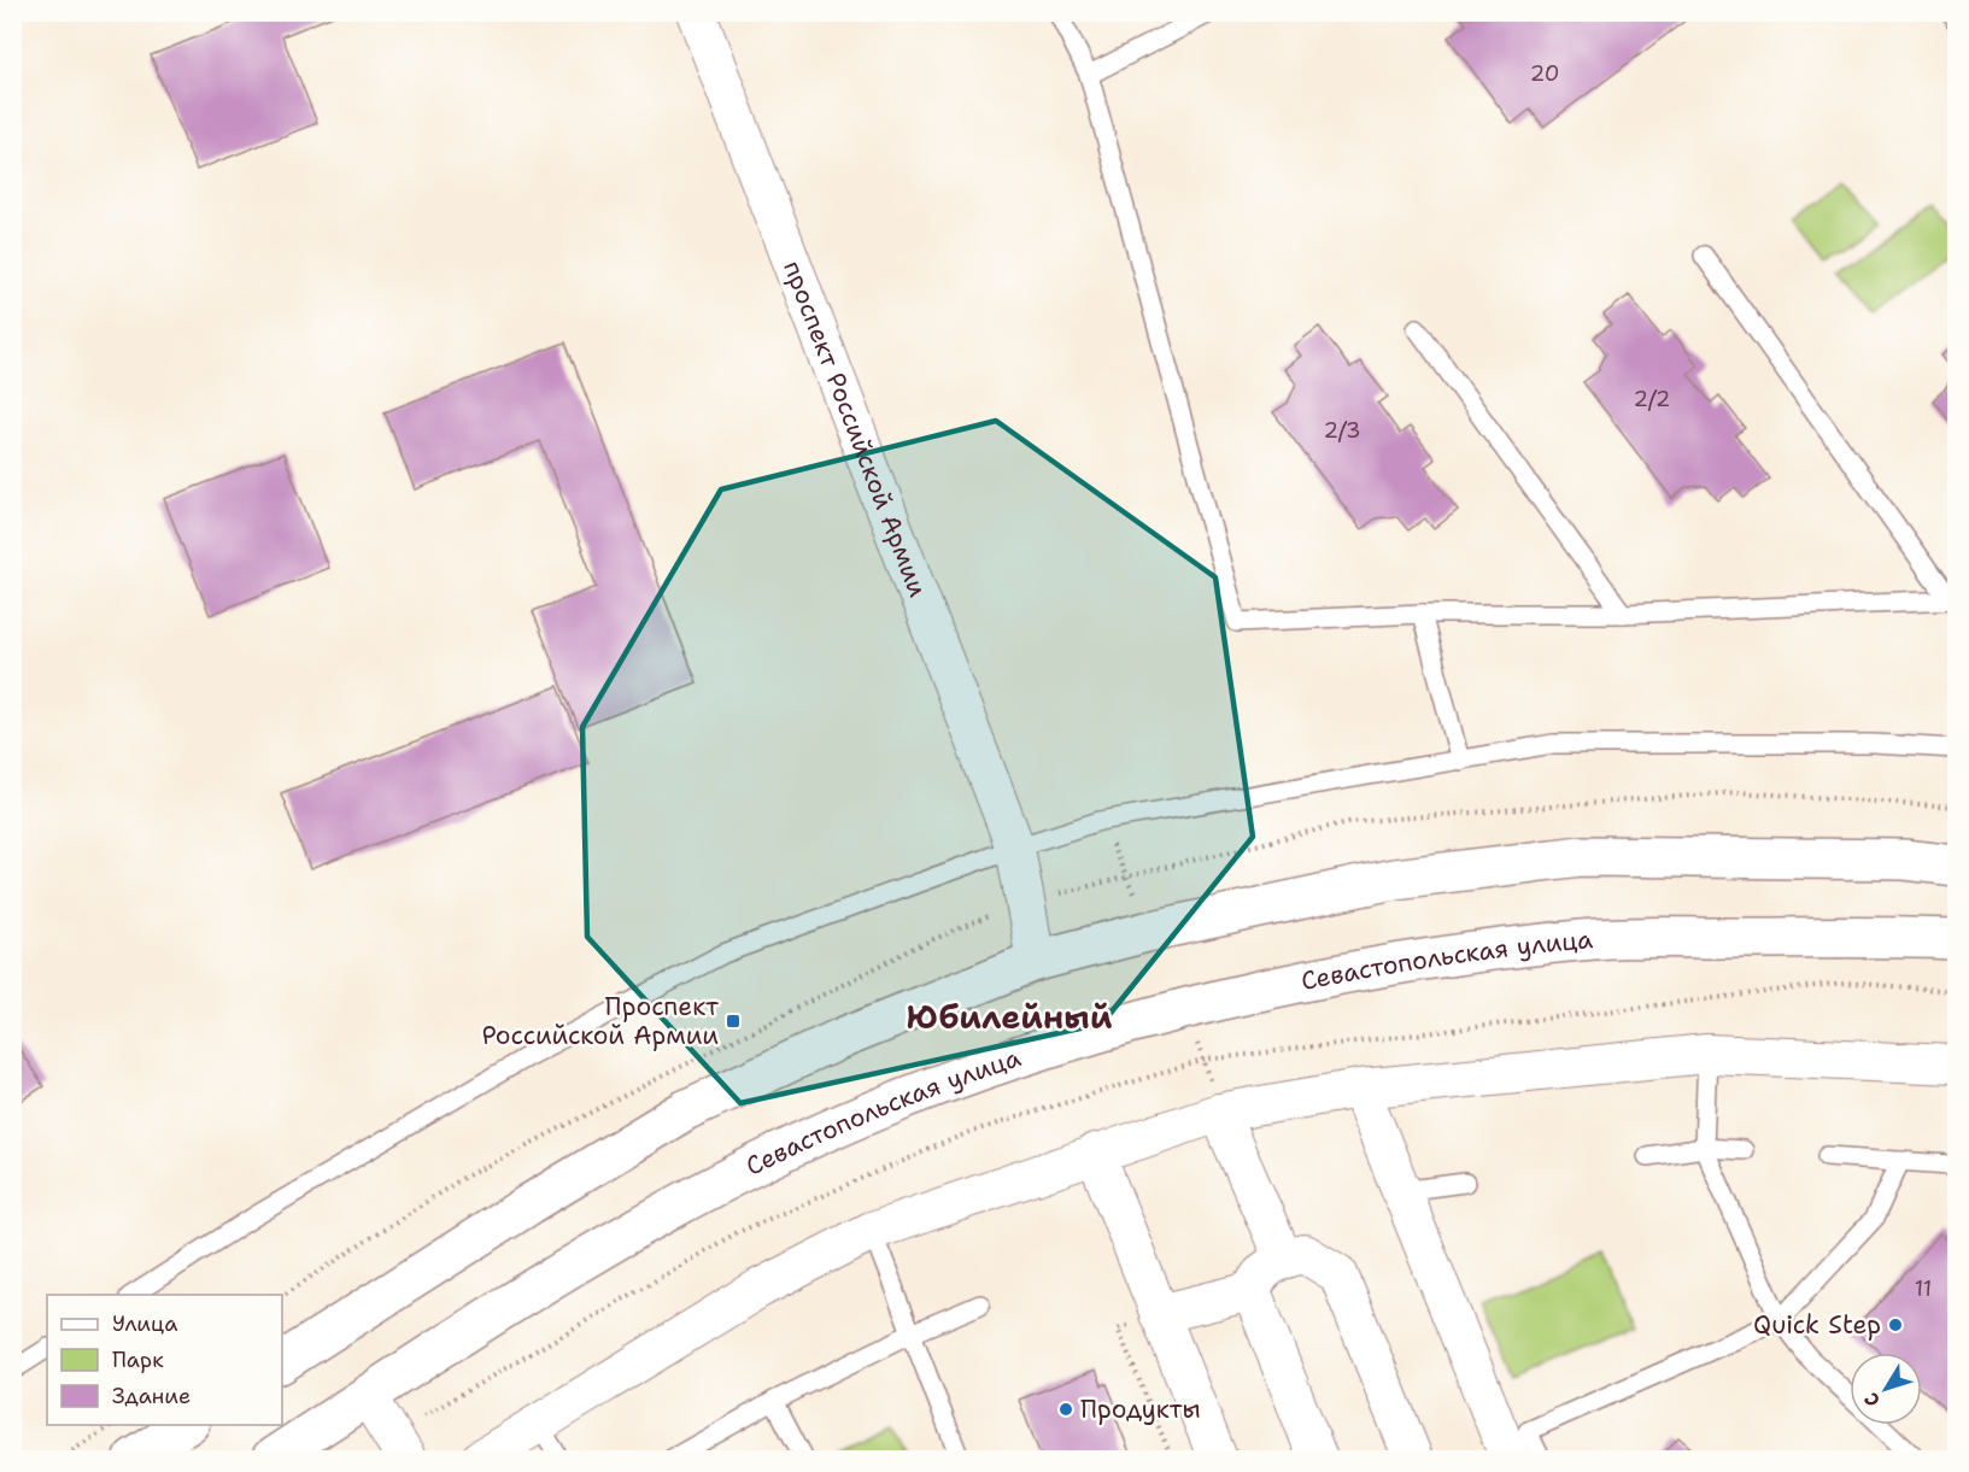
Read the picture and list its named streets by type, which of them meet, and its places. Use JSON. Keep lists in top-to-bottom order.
{
  "streets": {
    "main road": ["Севастопольская улица"],
    "street": ["проспект Российской Армии"]
  },
  "districts": ["Юбилейный"],
  "places": {
    "transit": ["Проспект Российской Армии"],
    "other": ["Quick Step", "Продукты"]
  },
  "house_numbers": [
    "20",
    "2/2",
    "2/3",
    "11"
  ],
  "legend": ["Улица", "Парк", "Здание"],
  "north": "bottom left"
}
